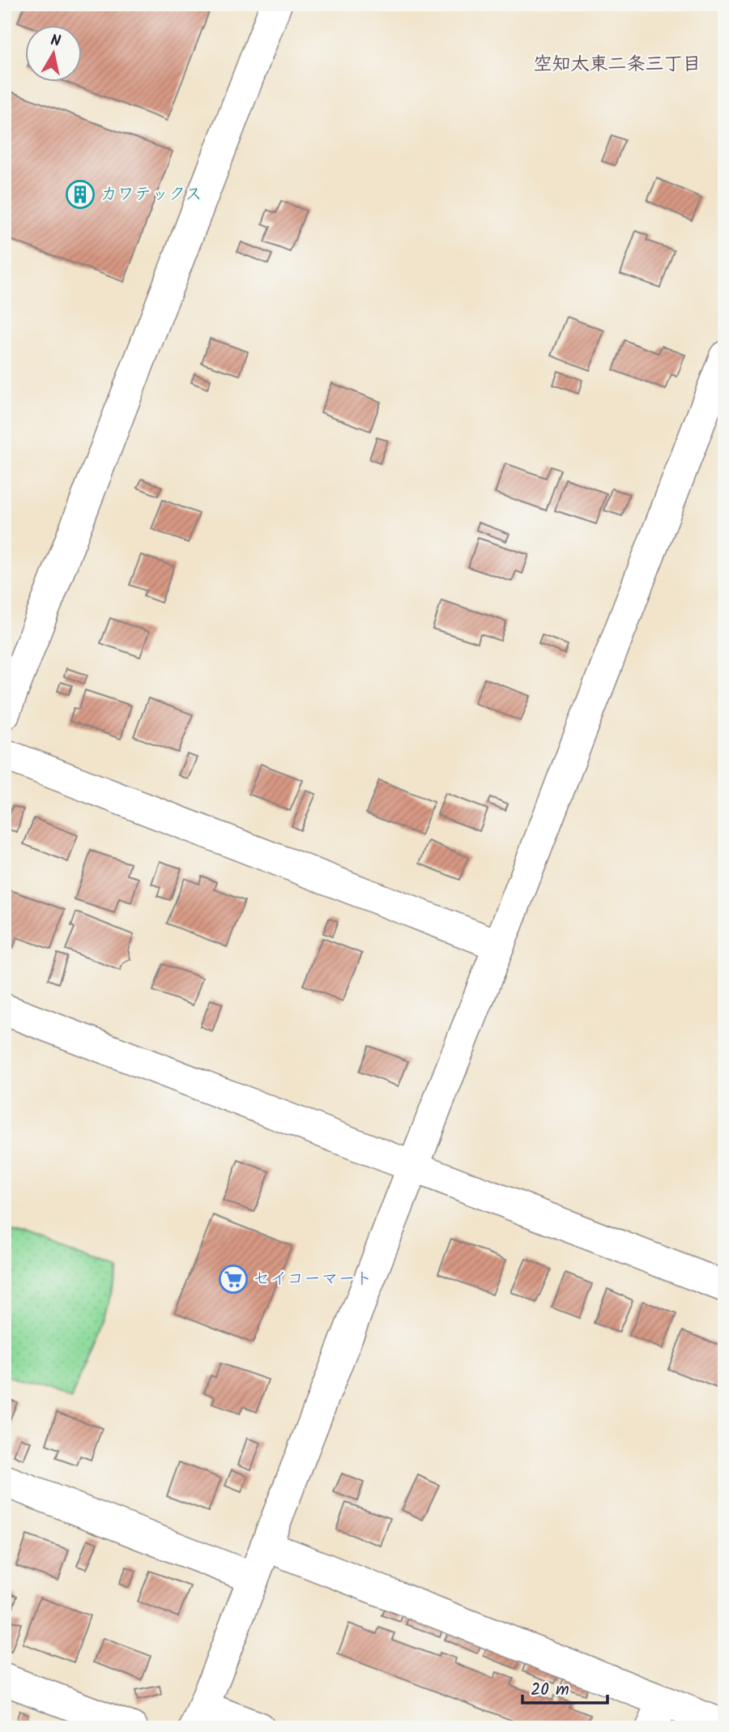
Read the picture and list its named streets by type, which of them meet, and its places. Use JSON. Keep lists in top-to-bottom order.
{
  "districts": ["空知太東二条三丁目"],
  "places": {
    "building": ["カワテックス"],
    "supermarket": ["セイコーマート"]
  },
  "scale_bar": "20 m",
  "north": "top"
}
